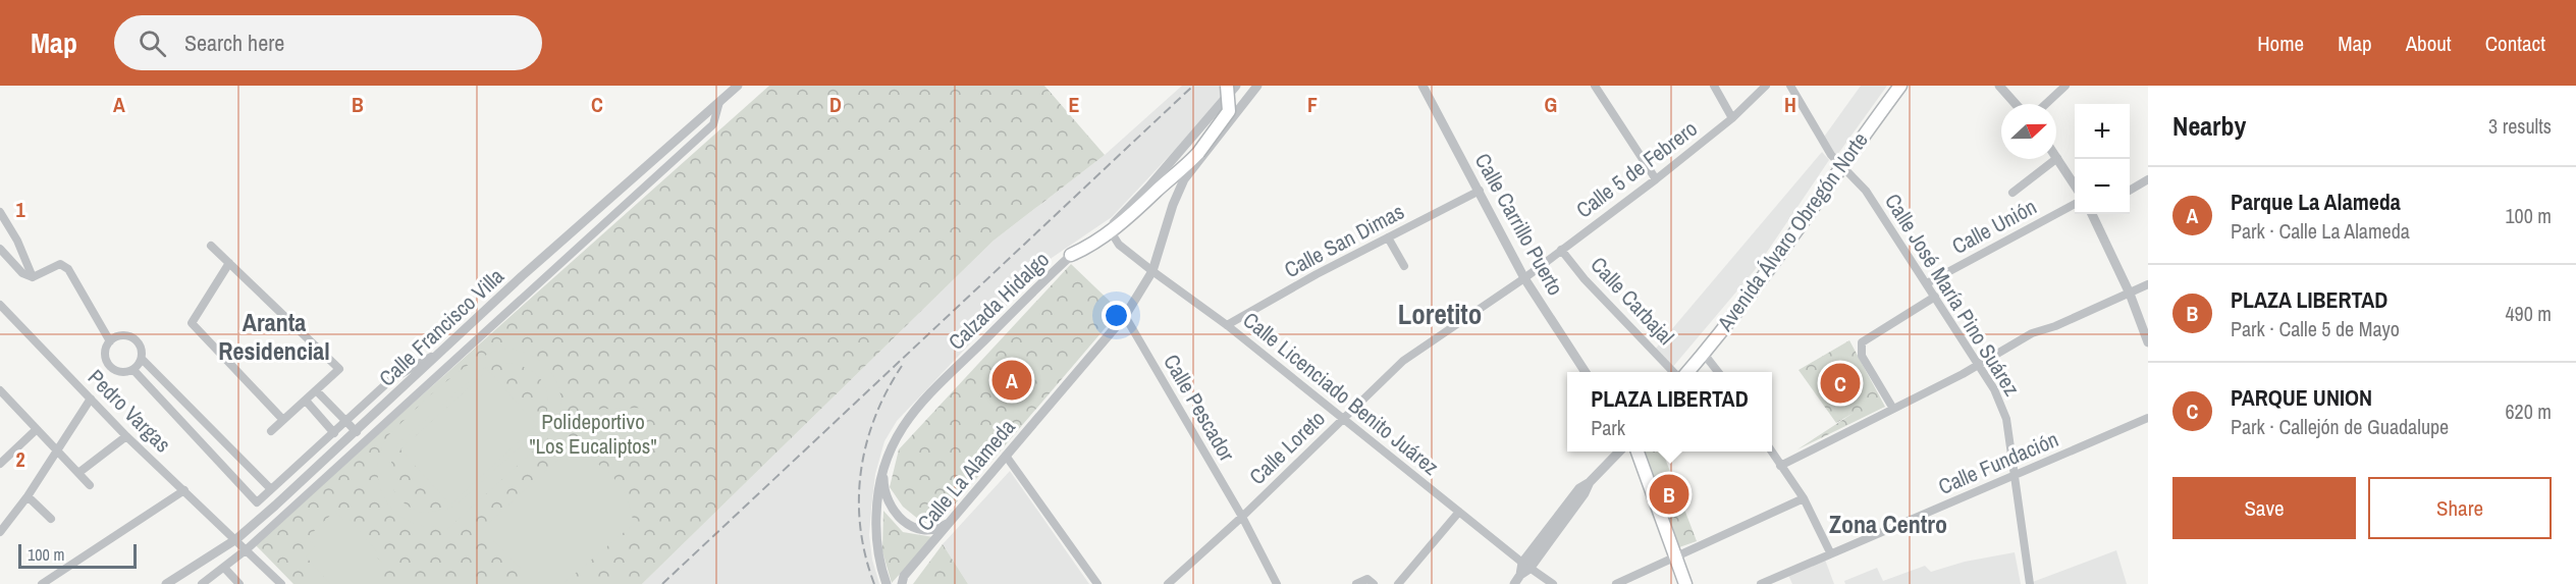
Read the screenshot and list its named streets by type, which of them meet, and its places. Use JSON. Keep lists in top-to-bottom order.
{
  "streets": {
    "main road": ["Avenida Álvaro Obregón Norte"],
    "street": [
      "Calle 5 de Febrero",
      "Calle Carrillo Puerto",
      "Calle Unión",
      "Calle San Dimas",
      "Calle José María Pino Suárez",
      "Calzada Hidalgo",
      "Calle Carbajal",
      "Calle Francisco Villa",
      "Calle Licenciado Benito Juárez",
      "Calle Pescador",
      "Pedro Vargas",
      "Calle Loreto",
      "Calle Fundación",
      "Calle La Alameda"
    ]
  },
  "crossings": [
    ["Calle 5 de Febrero", "Calle Carrillo Puerto"],
    ["Calle 5 de Febrero", "Calle Carbajal"],
    ["Calle 5 de Febrero", "Calle Loreto"],
    ["Calle Carrillo Puerto", "Calle San Dimas"],
    ["Calle Carrillo Puerto", "Calle Loreto"],
    ["Calle Unión", "Calle José María Pino Suárez"],
    ["Avenida Álvaro Obregón Norte", "Calle José María Pino Suárez"],
    ["Calle San Dimas", "Calle Licenciado Benito Juárez"],
    ["Calle José María Pino Suárez", "Calle Fundación"],
    ["Calle Francisco Villa", "Pedro Vargas"],
    ["Calle Licenciado Benito Juárez", "Calle Loreto"],
    ["Calle Licenciado Benito Juárez", "Calle La Alameda"],
    ["Calle Pescador", "Calle Loreto"],
    ["Calle Pescador", "Calle La Alameda"]
  ],
  "districts": ["Loretito", "Aranta Residencial", "Zona Centro"],
  "parks": ["Polideportivo \"Los Eucaliptos\""],
  "scale_bar": "100 m",
  "north": "right",
  "page": {
    "header": "Map",
    "search": "Search here",
    "nav": [
      "Home",
      "Map",
      "About",
      "Contact"
    ],
    "heading": ["Nearby", "3 results"],
    "map_buttons": ["+", "−"],
    "list": [
      {
        "mark": "A",
        "name": "Parque La Alameda",
        "note": "Park · Calle La Alameda",
        "value": "100 m"
      },
      {
        "mark": "B",
        "name": "PLAZA LIBERTAD",
        "note": "Park · Calle 5 de Mayo",
        "value": "490 m"
      },
      {
        "mark": "C",
        "name": "PARQUE UNION",
        "note": "Park · Callejón de Guadalupe",
        "value": "620 m"
      }
    ],
    "pins": ["A", "C", "B"],
    "popup": ["PLAZA LIBERTAD", "Park"],
    "buttons": ["Save", "Share"],
    "scale": "100 m"
  },
  "grid": {
    "columns": [
      "A",
      "B",
      "C",
      "D",
      "E",
      "F",
      "G",
      "H"
    ],
    "rows": ["1", "2"]
  }
}
